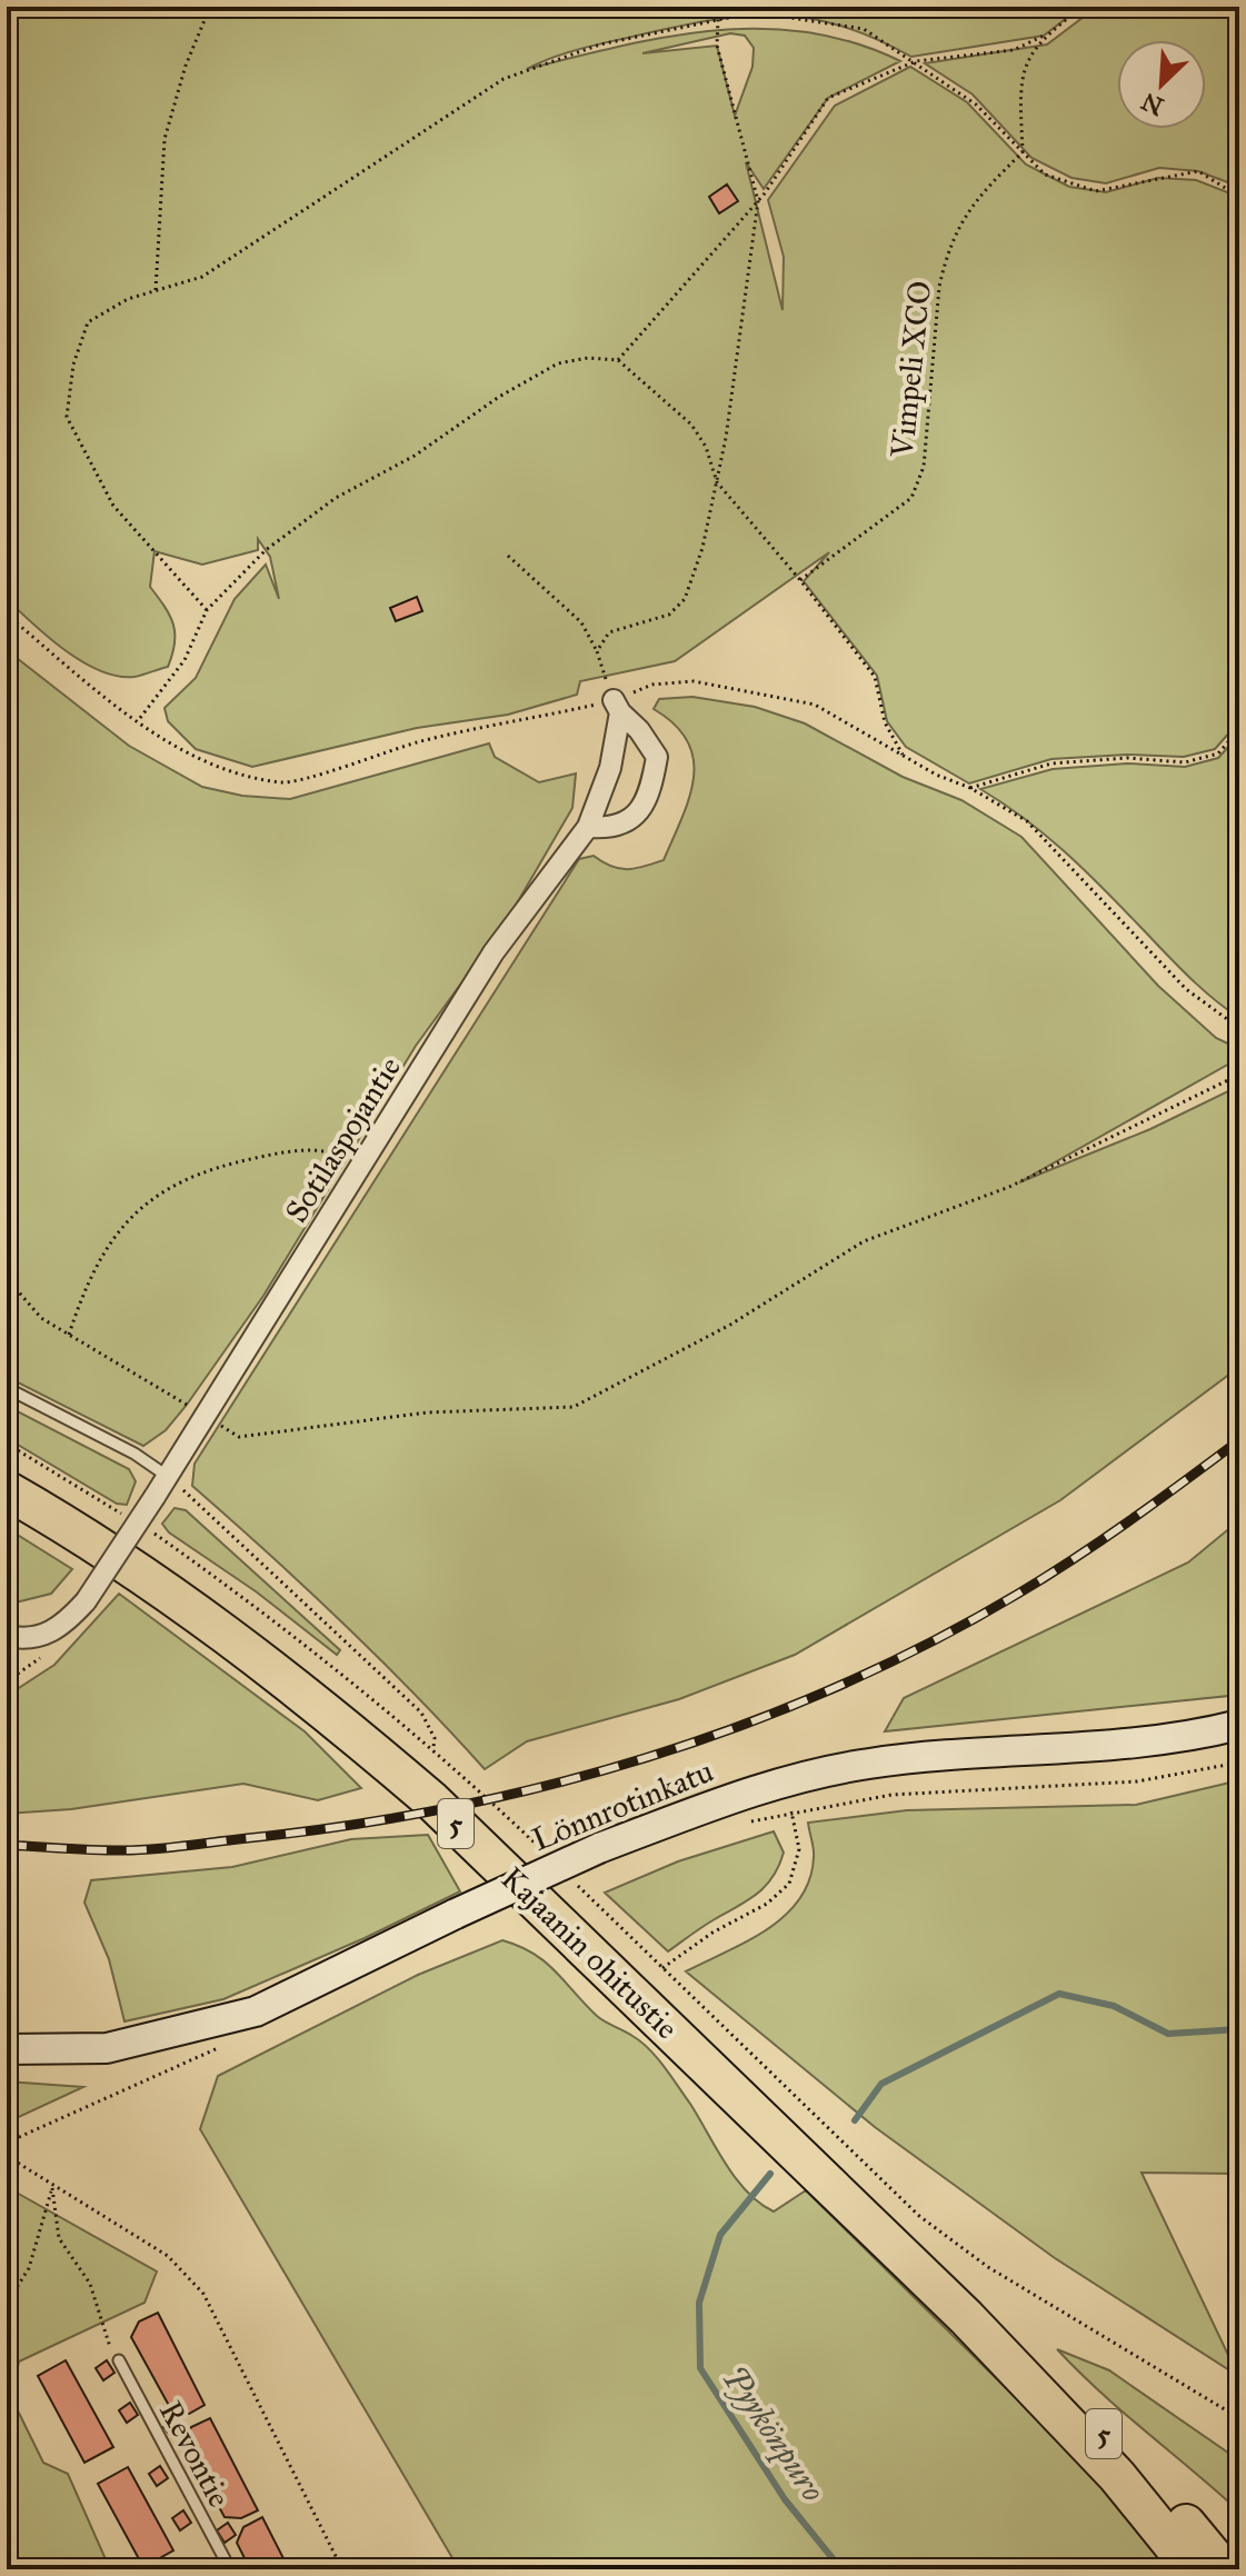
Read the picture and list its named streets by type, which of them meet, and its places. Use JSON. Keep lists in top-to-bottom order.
{
  "streets": {
    "highway": ["5", "Kajaanin ohitustie"],
    "street": ["Sotilaspojantie", "Lönnrotinkatu"],
    "lane": ["Revontie"],
    "path": ["Vimpeli XCO"]
  },
  "crossings": [
    ["5", "Kajaanin ohitustie"]
  ],
  "water": ["Pyykönpuro"],
  "north": "bottom left"
}
